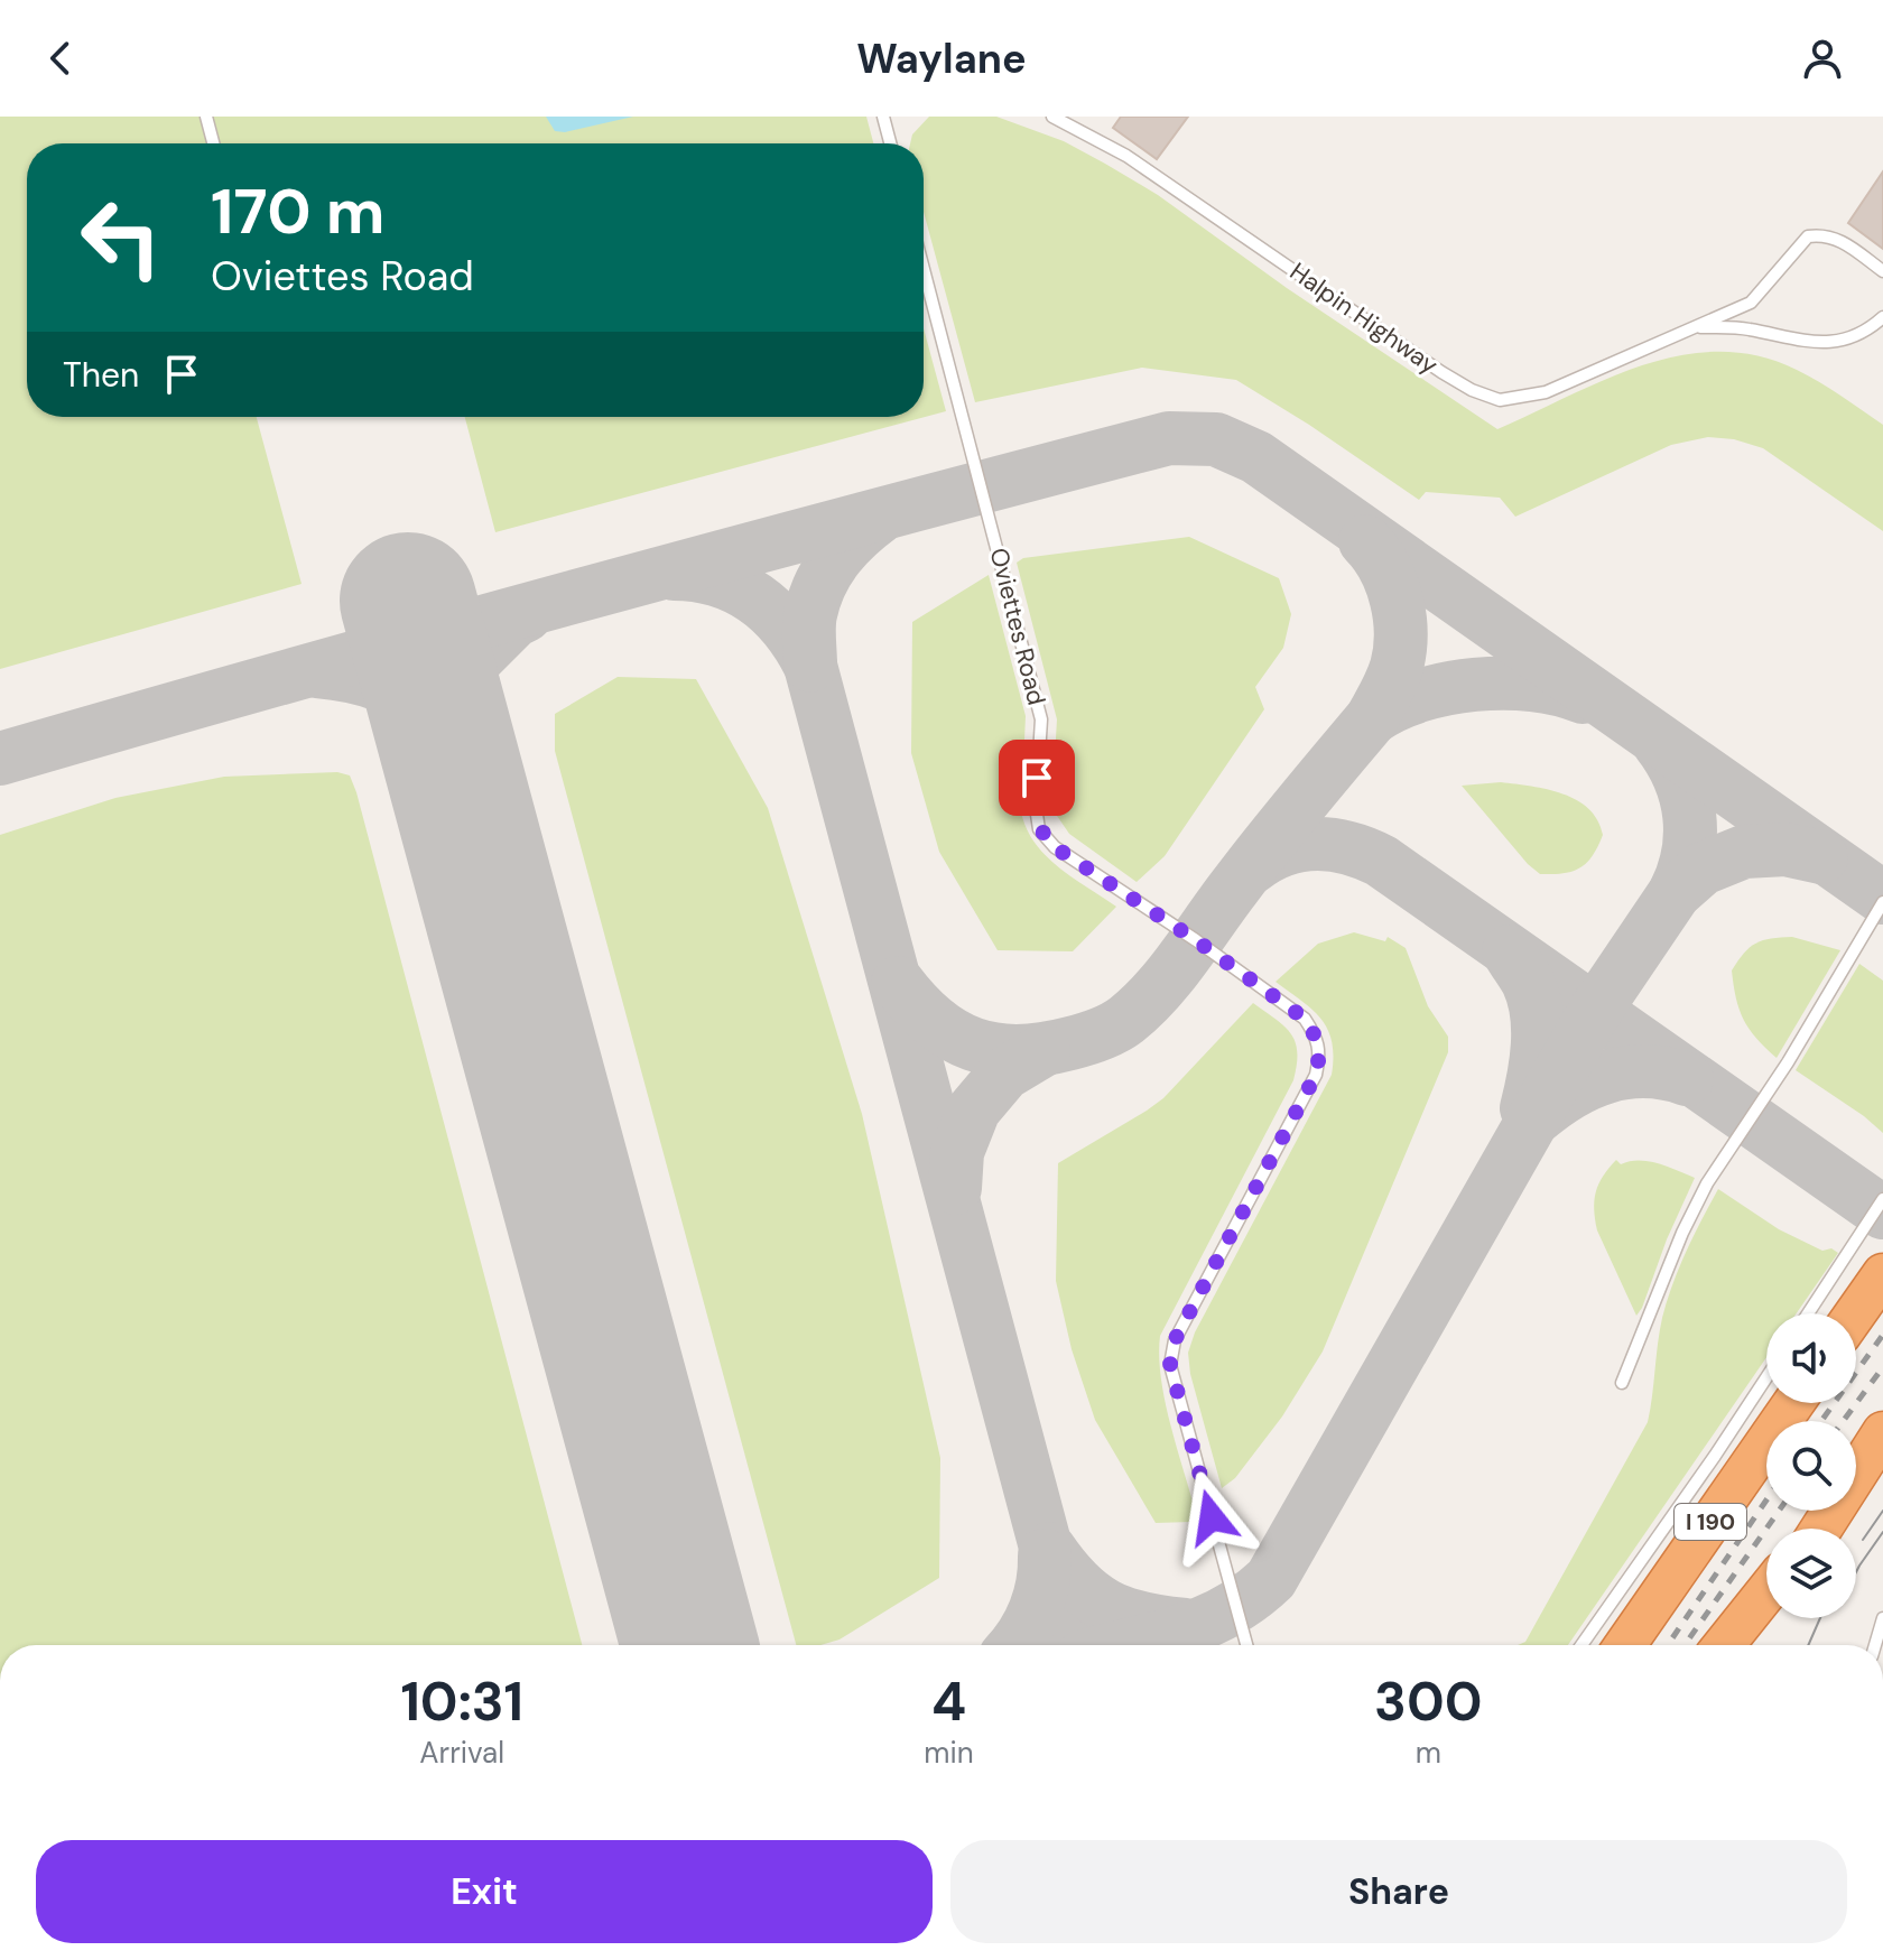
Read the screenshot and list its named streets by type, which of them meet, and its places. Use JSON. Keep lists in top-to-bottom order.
{
  "streets": {
    "highway": ["I 190"],
    "lane": ["Halpin Highway", "Oviettes Road"]
  },
  "page": {
    "header": "Waylane",
    "turn": ["170 m", "Oviettes Road"],
    "then": "Then",
    "eta": [
      "10:31",
      "Arrival",
      "4",
      "min",
      "300",
      "m"
    ],
    "buttons": ["Exit", "Share"]
  }
}
